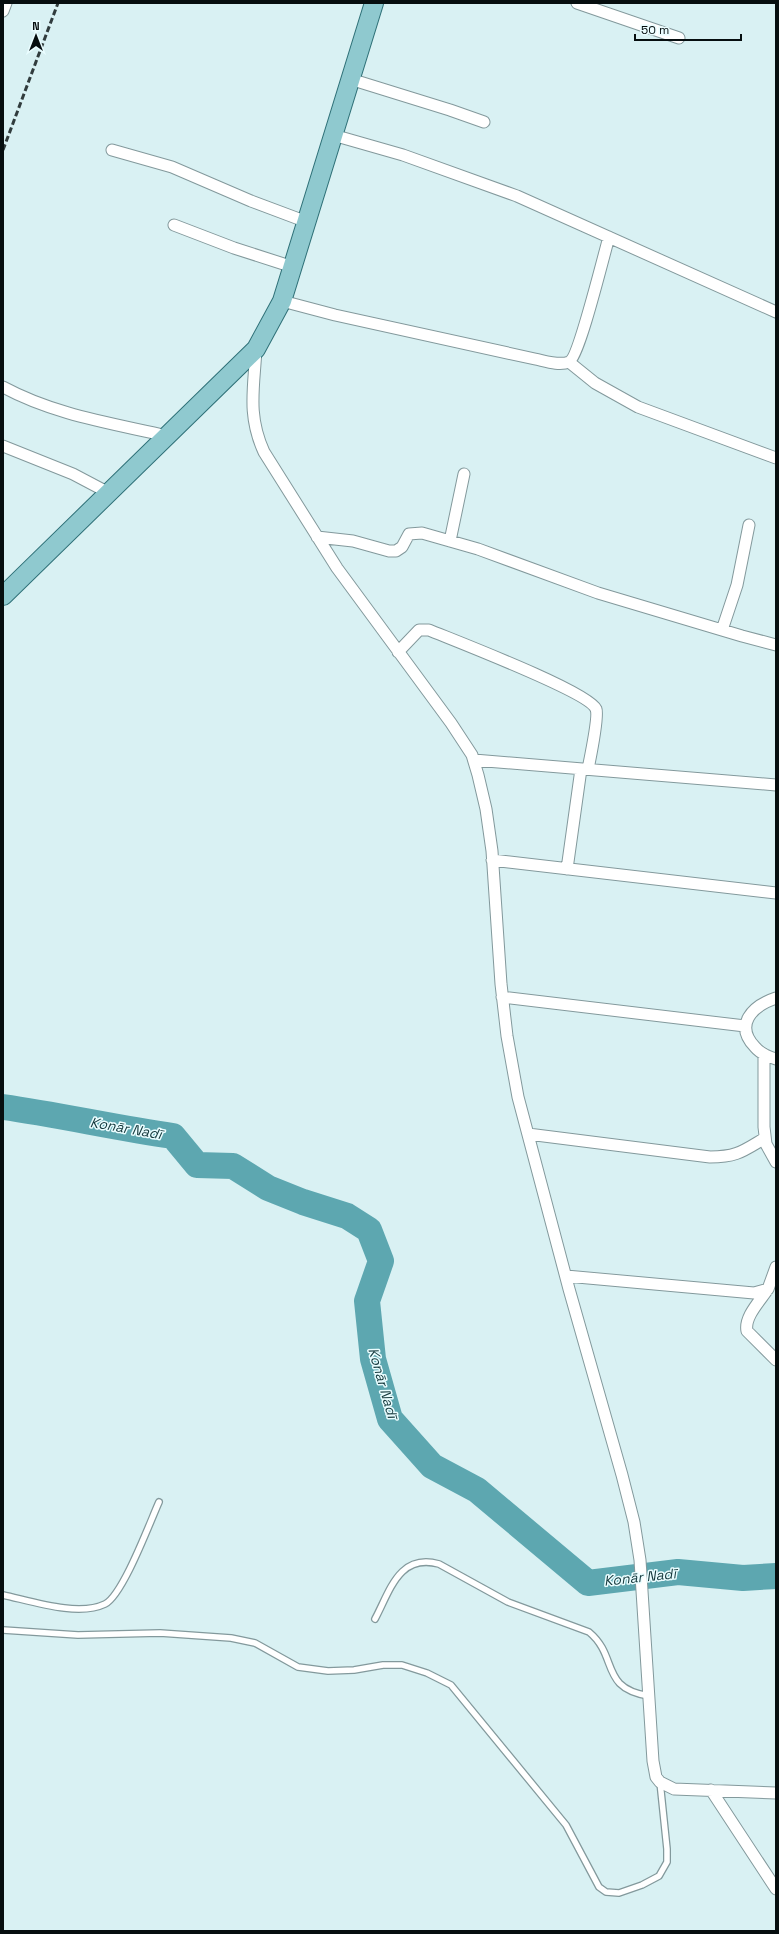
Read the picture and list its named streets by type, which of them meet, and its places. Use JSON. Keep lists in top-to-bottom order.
{
  "water": ["Konār Nadī"],
  "scale_bar": "50 m",
  "north": "top"
}
